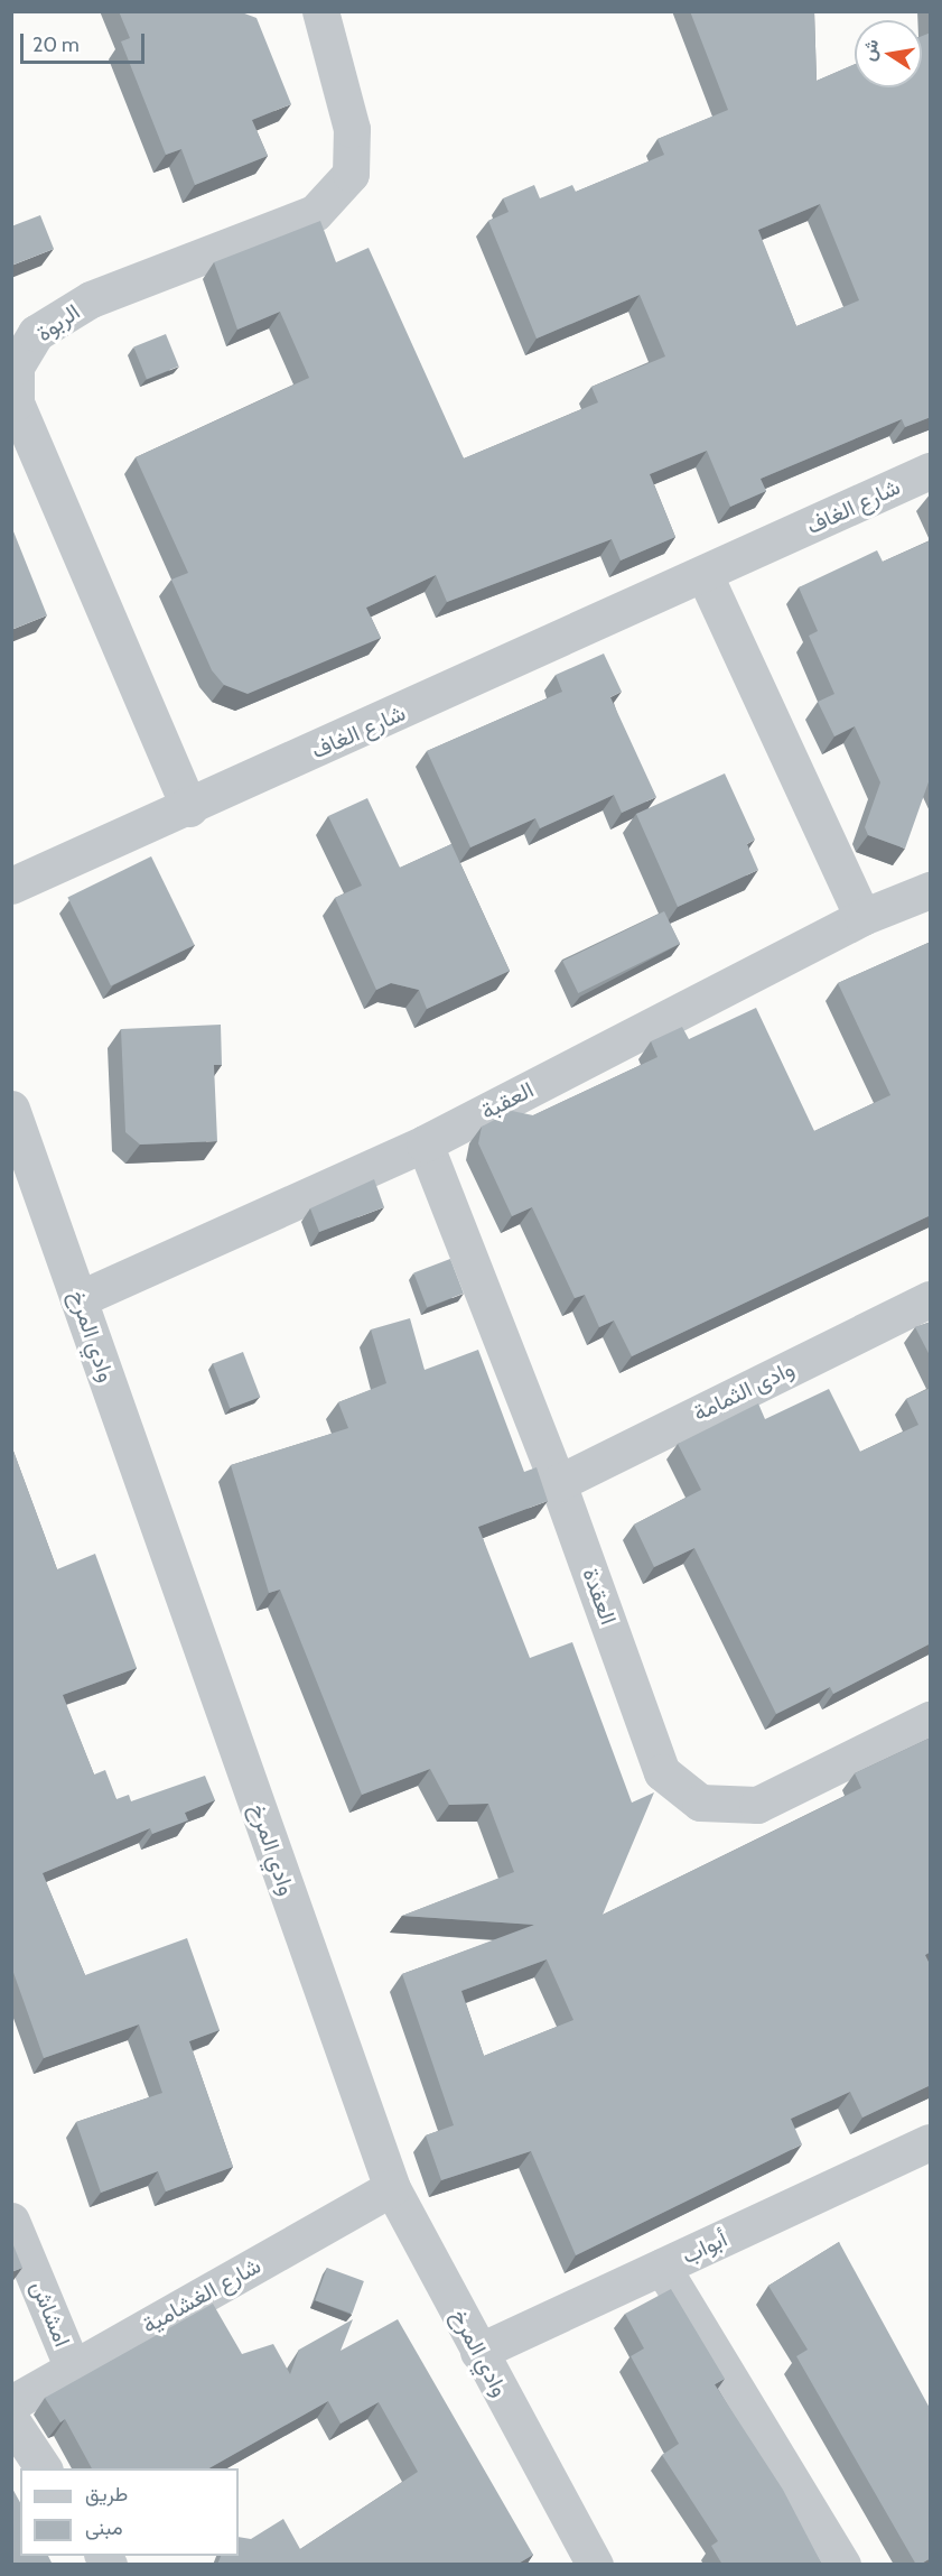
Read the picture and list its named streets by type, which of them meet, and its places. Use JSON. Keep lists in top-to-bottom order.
{
  "streets": {
    "street": [
      "الربوة",
      "شارع الغاف",
      "العقبة",
      "وادي المرخ",
      "وادى الثمامة",
      "العقدة",
      "أبواب",
      "شارع الغشامية",
      "امشاش"
    ]
  },
  "crossings": [
    ["الربوة", "شارع الغاف"],
    ["العقبة", "وادي المرخ"],
    ["العقبة", "العقدة"],
    ["وادي المرخ", "أبواب"],
    ["وادي المرخ", "شارع الغشامية"],
    ["وادى الثمامة", "العقدة"],
    ["شارع الغشامية", "امشاش"]
  ],
  "legend": ["طريق", "مبنى"],
  "scale_bar": "20 m",
  "north": "left"
}
